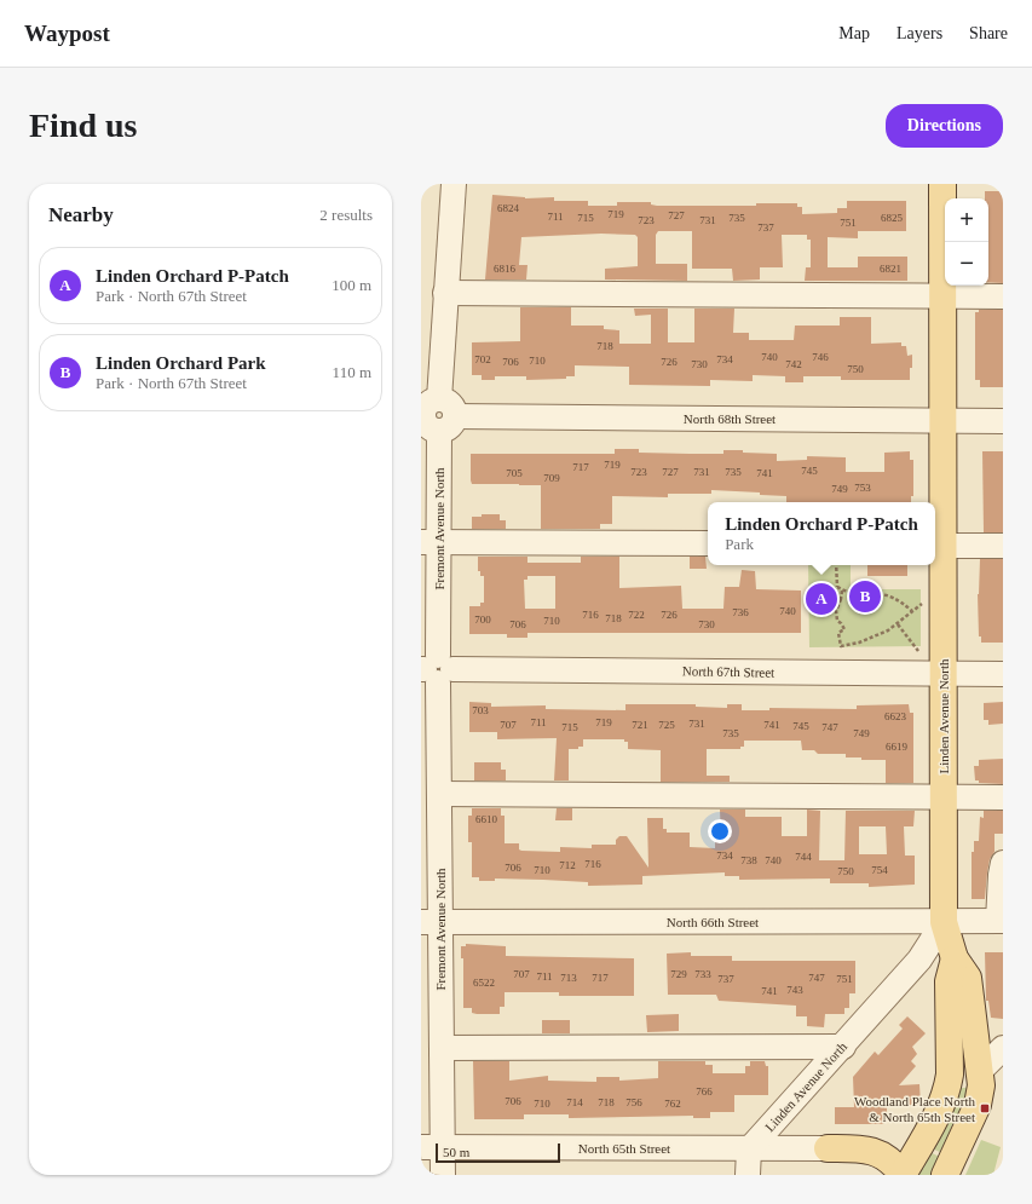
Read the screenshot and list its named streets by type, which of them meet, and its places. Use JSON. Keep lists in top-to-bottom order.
{
  "streets": {
    "main road": ["Linden Avenue North"],
    "street": [
      "North 68th Street",
      "Fremont Avenue North",
      "North 67th Street",
      "North 66th Street",
      "North 65th Street"
    ]
  },
  "crossings": [
    ["North 68th Street", "Fremont Avenue North"],
    ["North 68th Street", "Linden Avenue North"],
    ["Fremont Avenue North", "North 67th Street"],
    ["Fremont Avenue North", "North 66th Street"],
    ["Fremont Avenue North", "North 65th Street"],
    ["North 67th Street", "Linden Avenue North"],
    ["Linden Avenue North", "North 66th Street"],
    ["Linden Avenue North", "North 65th Street"]
  ],
  "places": {
    "transit": ["Woodland Place North & North 65th Street"]
  },
  "house_numbers": [
    "6824",
    "719",
    "727",
    "711",
    "715",
    "735",
    "6825",
    "723",
    "731",
    "751",
    "737",
    "6816",
    "6821",
    "718",
    "740",
    "746",
    "702",
    "734",
    "710",
    "706",
    "726",
    "730",
    "742",
    "750",
    "719",
    "717",
    "745",
    "723",
    "727",
    "731",
    "735",
    "705",
    "741",
    "709",
    "753",
    "749",
    "740",
    "736",
    "716",
    "722",
    "726",
    "718",
    "700",
    "710",
    "706",
    "730",
    "703",
    "6623",
    "711",
    "719",
    "731",
    "707",
    "721",
    "725",
    "741",
    "745",
    "715",
    "747",
    "735",
    "749",
    "6619",
    "6610",
    "734",
    "744",
    "738",
    "740",
    "716",
    "712",
    "706",
    "710",
    "754",
    "750",
    "707",
    "729",
    "733",
    "711",
    "713",
    "717",
    "747",
    "737",
    "751",
    "6522",
    "743",
    "741",
    "766",
    "706",
    "714",
    "718",
    "756",
    "710",
    "762"
  ],
  "scale_bar": "50 m",
  "page": {
    "header": "Waypost",
    "nav": ["Map", "Layers", "Share"],
    "buttons": "Directions",
    "title": "Find us",
    "heading": ["Nearby", "2 results"],
    "map_buttons": ["+", "−"],
    "list": [
      {
        "mark": "A",
        "name": "Linden Orchard P-Patch",
        "note": "Park · North 67th Street",
        "value": "100 m"
      },
      {
        "mark": "B",
        "name": "Linden Orchard Park",
        "note": "Park · North 67th Street",
        "value": "110 m"
      }
    ],
    "popup": ["Linden Orchard P-Patch", "Park"],
    "pins": ["B", "A"],
    "scale": "50 m"
  }
}
